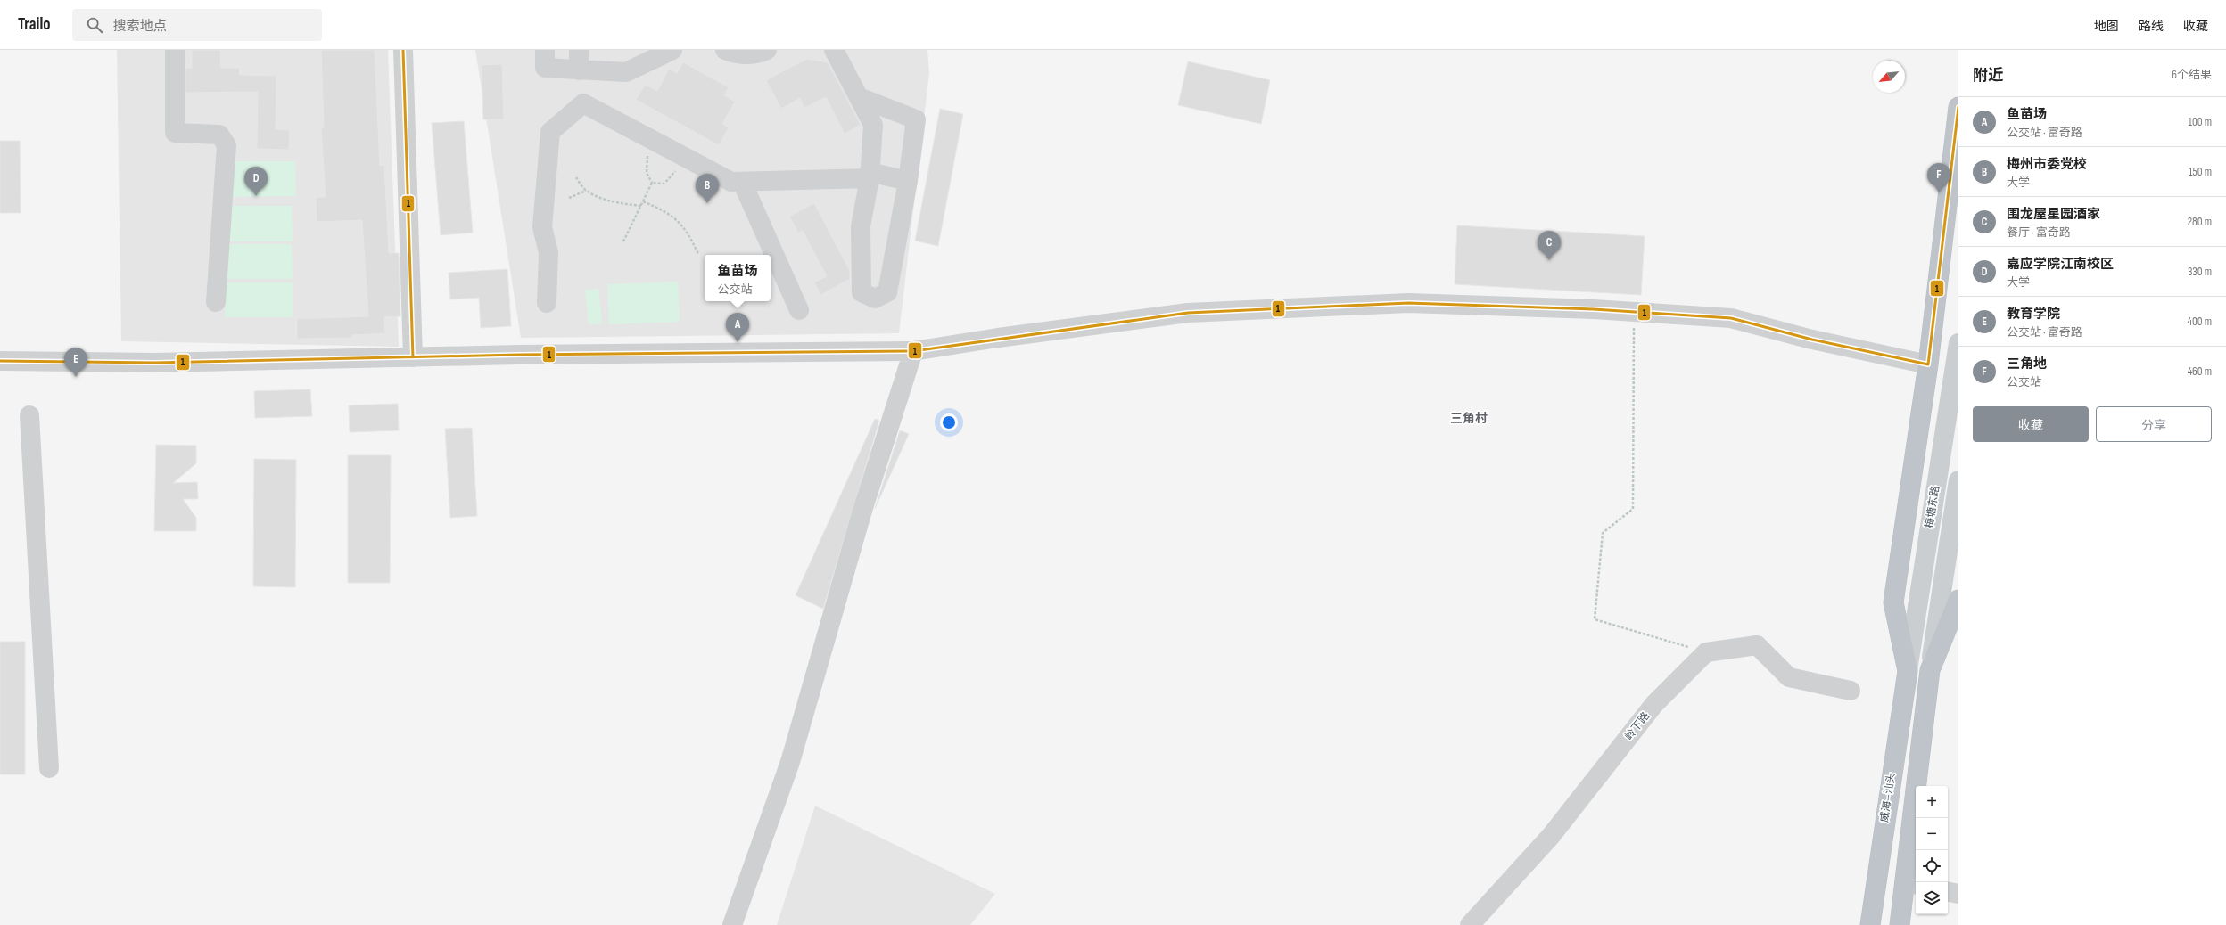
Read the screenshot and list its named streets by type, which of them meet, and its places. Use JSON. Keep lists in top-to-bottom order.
{
  "streets": {
    "highway": ["威海—汕头"],
    "main road": ["梅塘东路"],
    "street": ["岭下路"]
  },
  "crossings": [
    ["梅塘东路", "威海—汕头"]
  ],
  "districts": ["三角村"],
  "lines": ["transit line 1"],
  "north": "bottom left",
  "page": {
    "header": "Trailo",
    "search": "搜索地点",
    "nav": ["地图", "路线", "收藏"],
    "heading": ["附近", "6个结果"],
    "list": [
      {
        "mark": "A",
        "name": "鱼苗场",
        "note": "公交站 · 富奇路",
        "value": "100 m"
      },
      {
        "mark": "B",
        "name": "梅州市委党校",
        "note": "大学",
        "value": "150 m"
      },
      {
        "mark": "C",
        "name": "围龙屋星园酒家",
        "note": "餐厅 · 富奇路",
        "value": "280 m"
      },
      {
        "mark": "D",
        "name": "嘉应学院江南校区",
        "note": "大学",
        "value": "330 m"
      },
      {
        "mark": "E",
        "name": "教育学院",
        "note": "公交站 · 富奇路",
        "value": "400 m"
      },
      {
        "mark": "F",
        "name": "三角地",
        "note": "公交站",
        "value": "460 m"
      }
    ],
    "pins": [
      "F",
      "D",
      "B",
      "C",
      "A",
      "E"
    ],
    "popup": ["鱼苗场", "公交站"],
    "buttons": ["收藏", "分享"],
    "map_buttons": ["+", "−"]
  }
}
